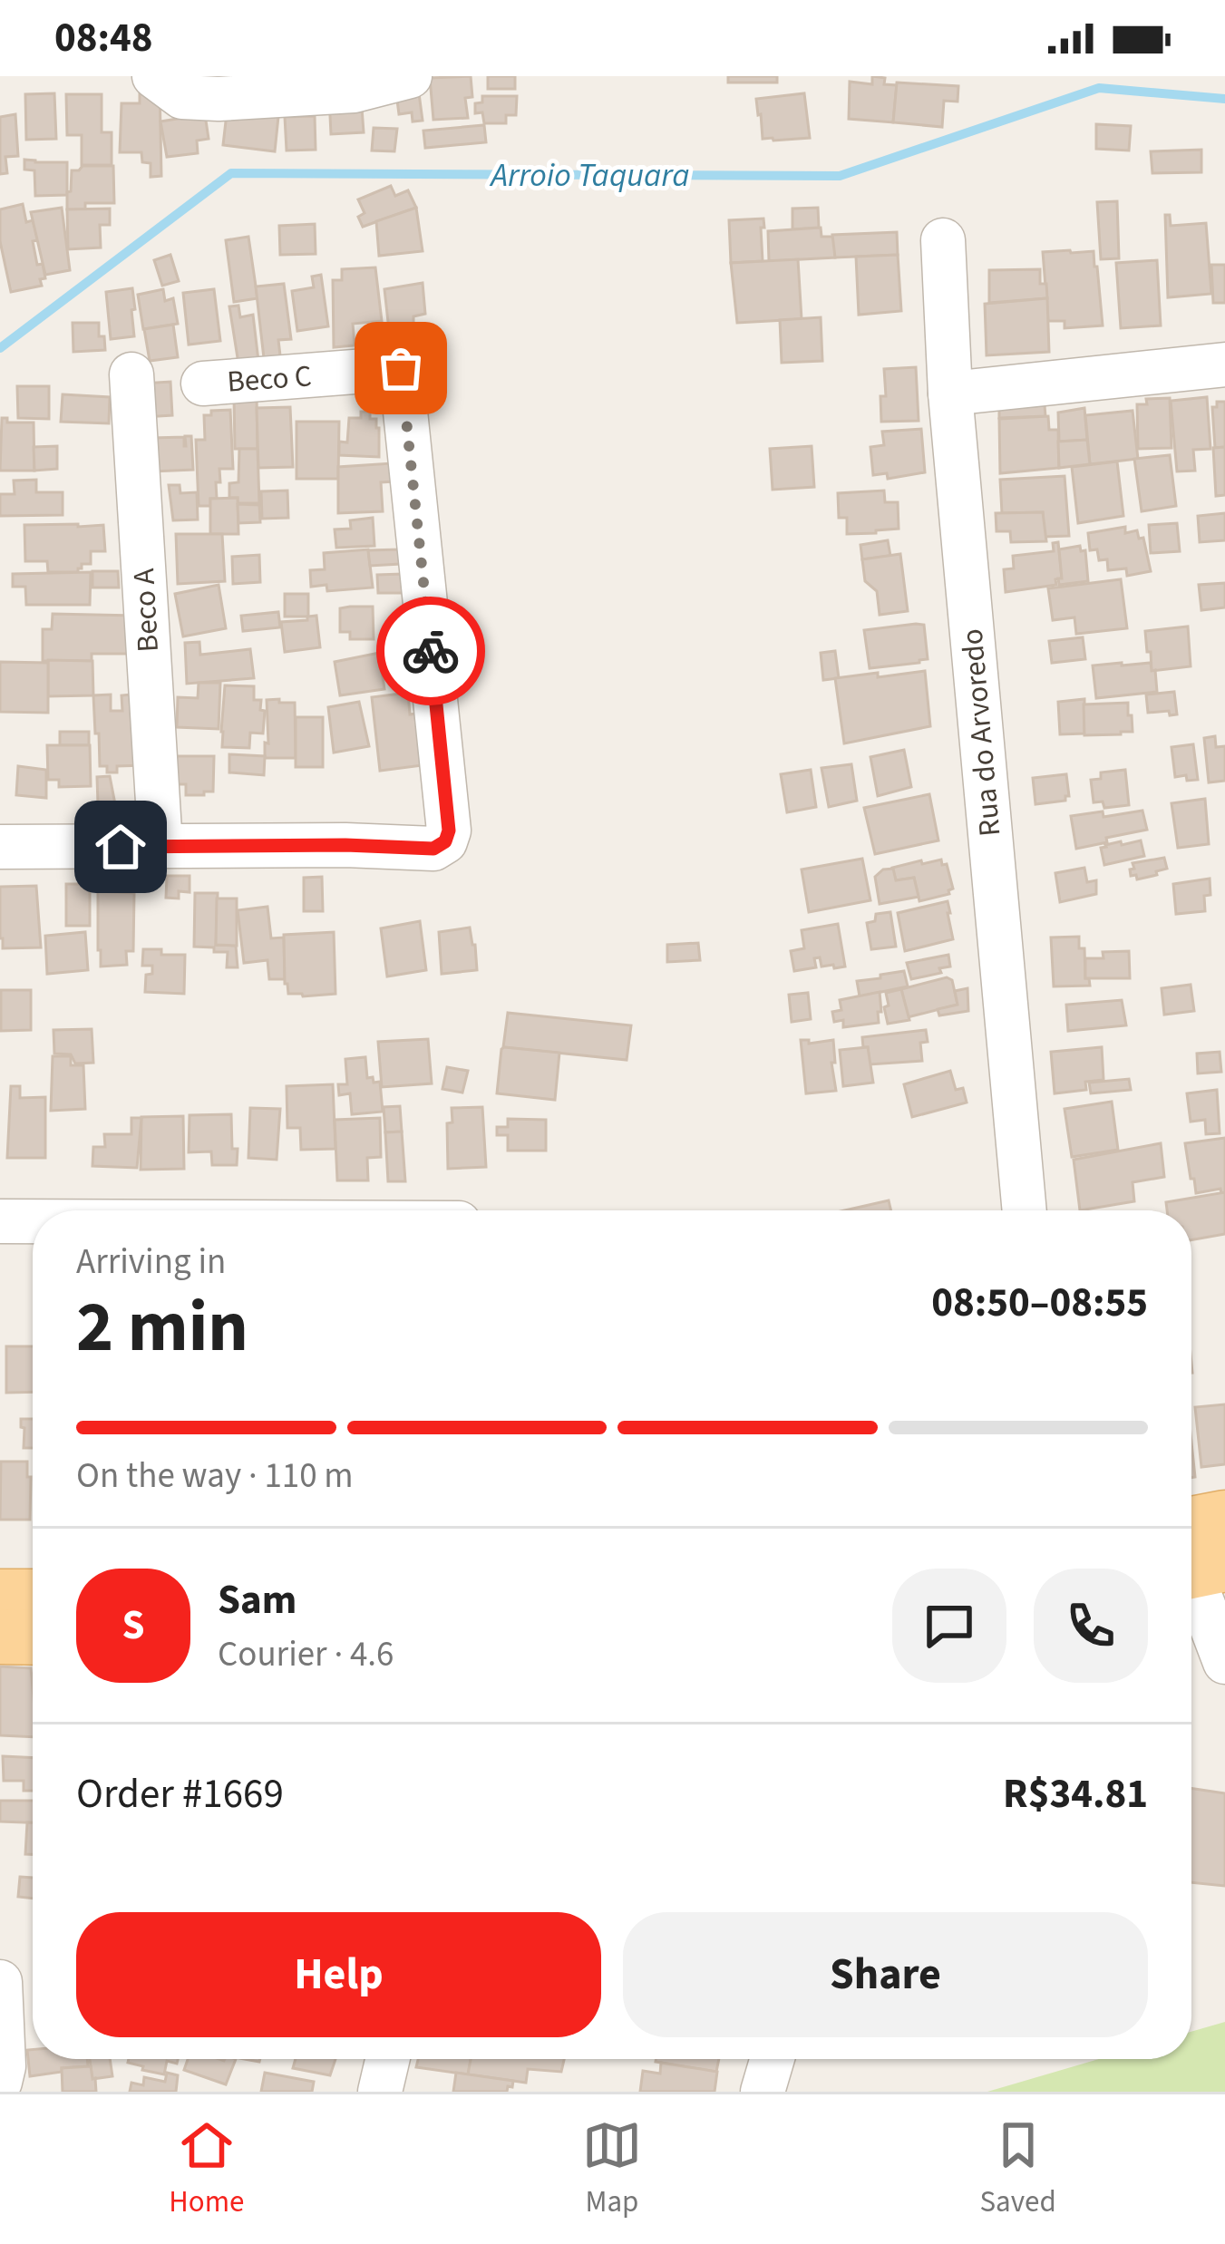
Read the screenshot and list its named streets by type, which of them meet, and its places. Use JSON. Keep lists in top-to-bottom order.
{
  "streets": {
    "street": ["Beco C", "Beco A", "Rua do Arvoredo"]
  },
  "crossings": [
    ["Beco C", "Beco A"]
  ],
  "water": ["Arroio Taquara"],
  "page": {
    "status": "08:48",
    "heading": ["2 min", "Arriving in", "08:50–08:55"],
    "panel": [
      "Sam",
      "Courier · 4.6",
      "Order #1669",
      "R$34.81"
    ],
    "bar": "On the way · 110 m",
    "round": "S",
    "buttons": ["Help", "Share"],
    "tabs": ["Home", "Map", "Saved"]
  }
}
